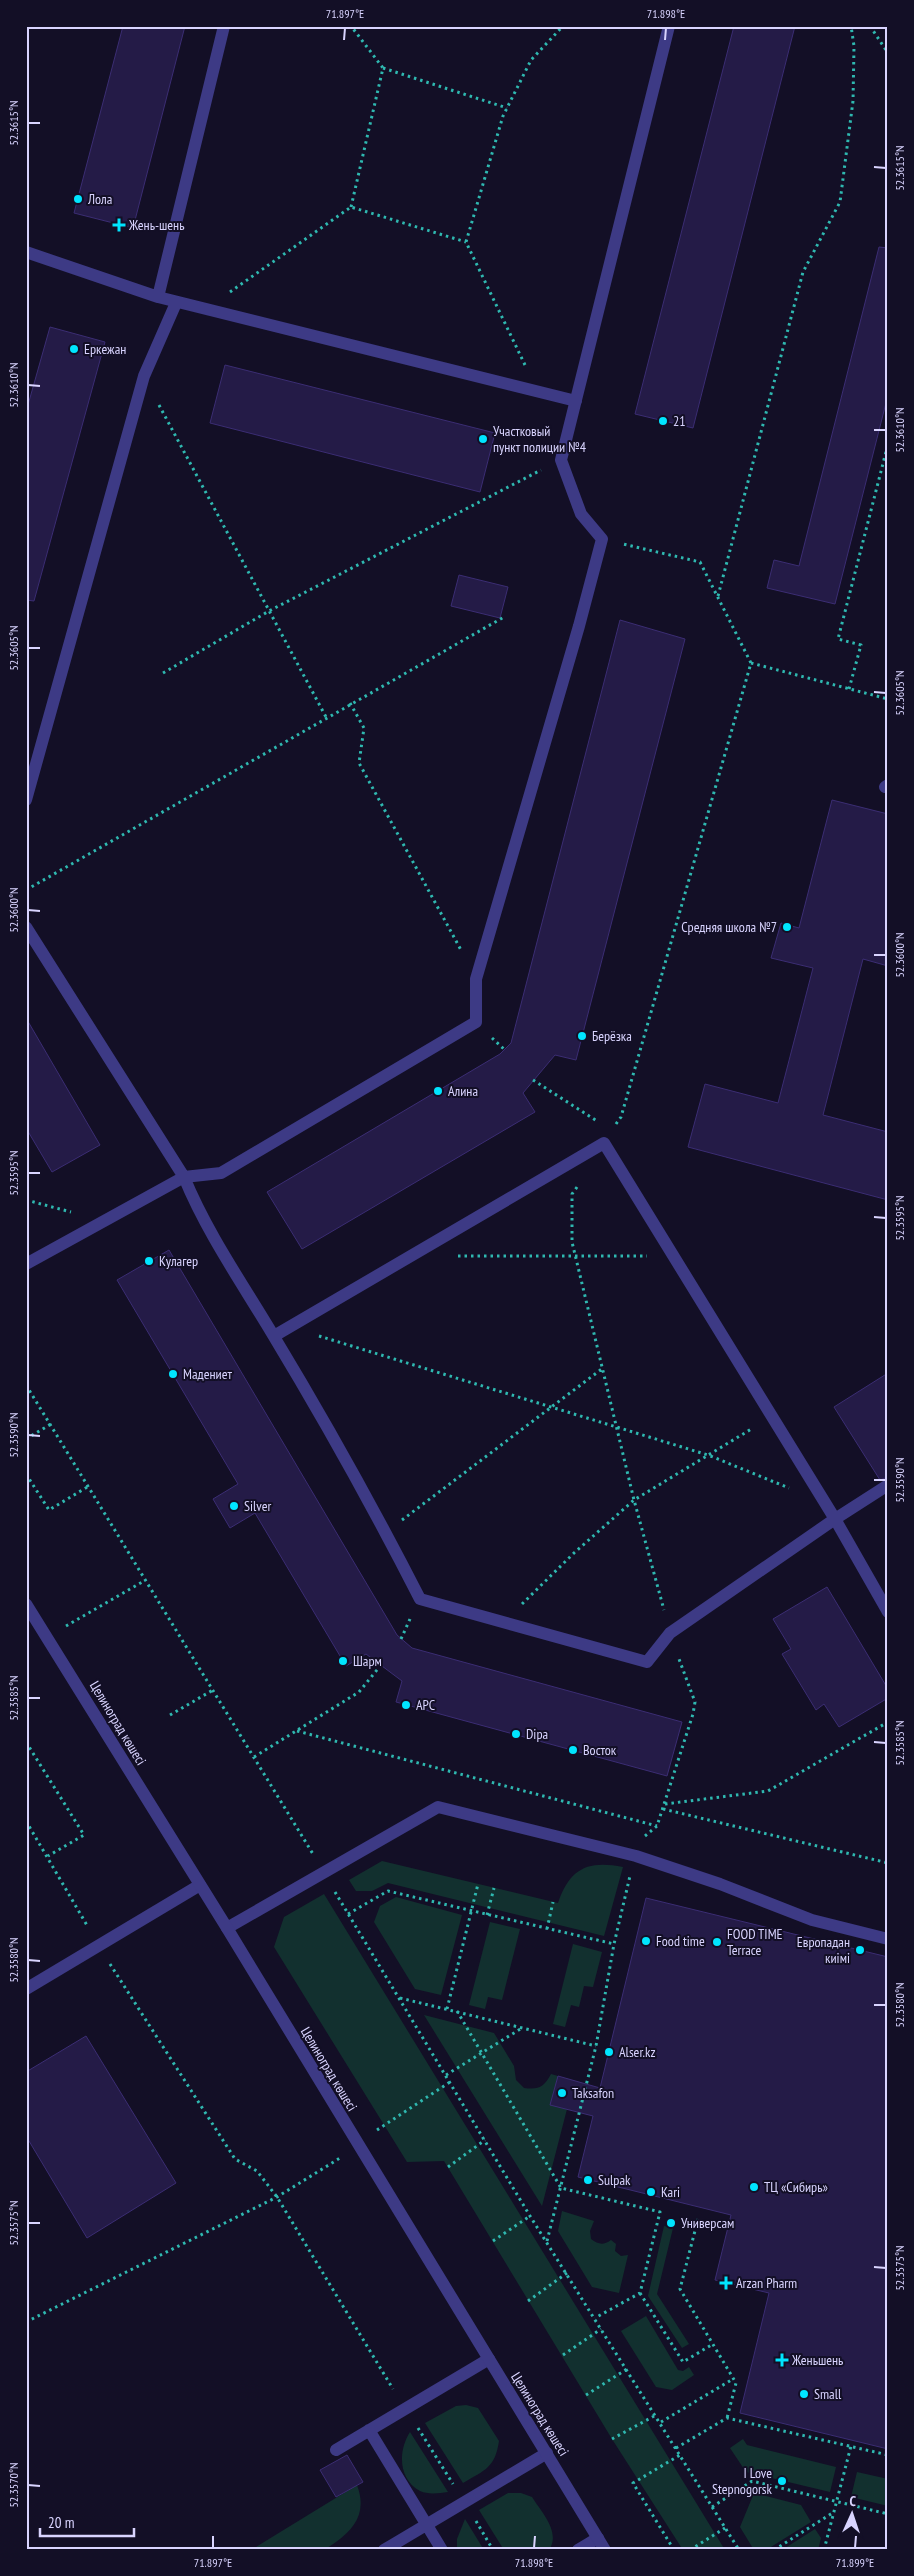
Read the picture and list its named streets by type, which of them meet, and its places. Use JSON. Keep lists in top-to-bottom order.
{
  "streets": {
    "street": ["Целиноград көшесі"]
  },
  "places": {
    "other": [
      "Лола",
      "Еркежан",
      "21",
      "Участковый пункт полиции №4",
      "Средняя школа №7",
      "Берёзка",
      "Алина",
      "Кулагер",
      "Мадениет",
      "Silver",
      "Шарм",
      "АРС",
      "Dipa",
      "Восток",
      "Food time",
      "FOOD TIME Terrace",
      "Европадан киiмi",
      "Alser.kz",
      "Taksafon",
      "Sulpak",
      "ТЦ «Сибирь»",
      "Kari",
      "Универсам",
      "Small",
      "I Love Stepnogorsk"
    ],
    "health": ["Жень-шень", "Arzan Pharm", "Женьшень"]
  },
  "scale_bar": "20 m",
  "north": "top",
  "coordinates": [
    "71.897°E",
    "71.898°E",
    "52.3615°N",
    "52.3610°N",
    "52.3605°N",
    "52.3600°N",
    "52.3595°N",
    "52.3590°N",
    "52.3585°N",
    "52.3580°N",
    "52.3575°N",
    "52.3570°N",
    "71.899°E"
  ]
}
